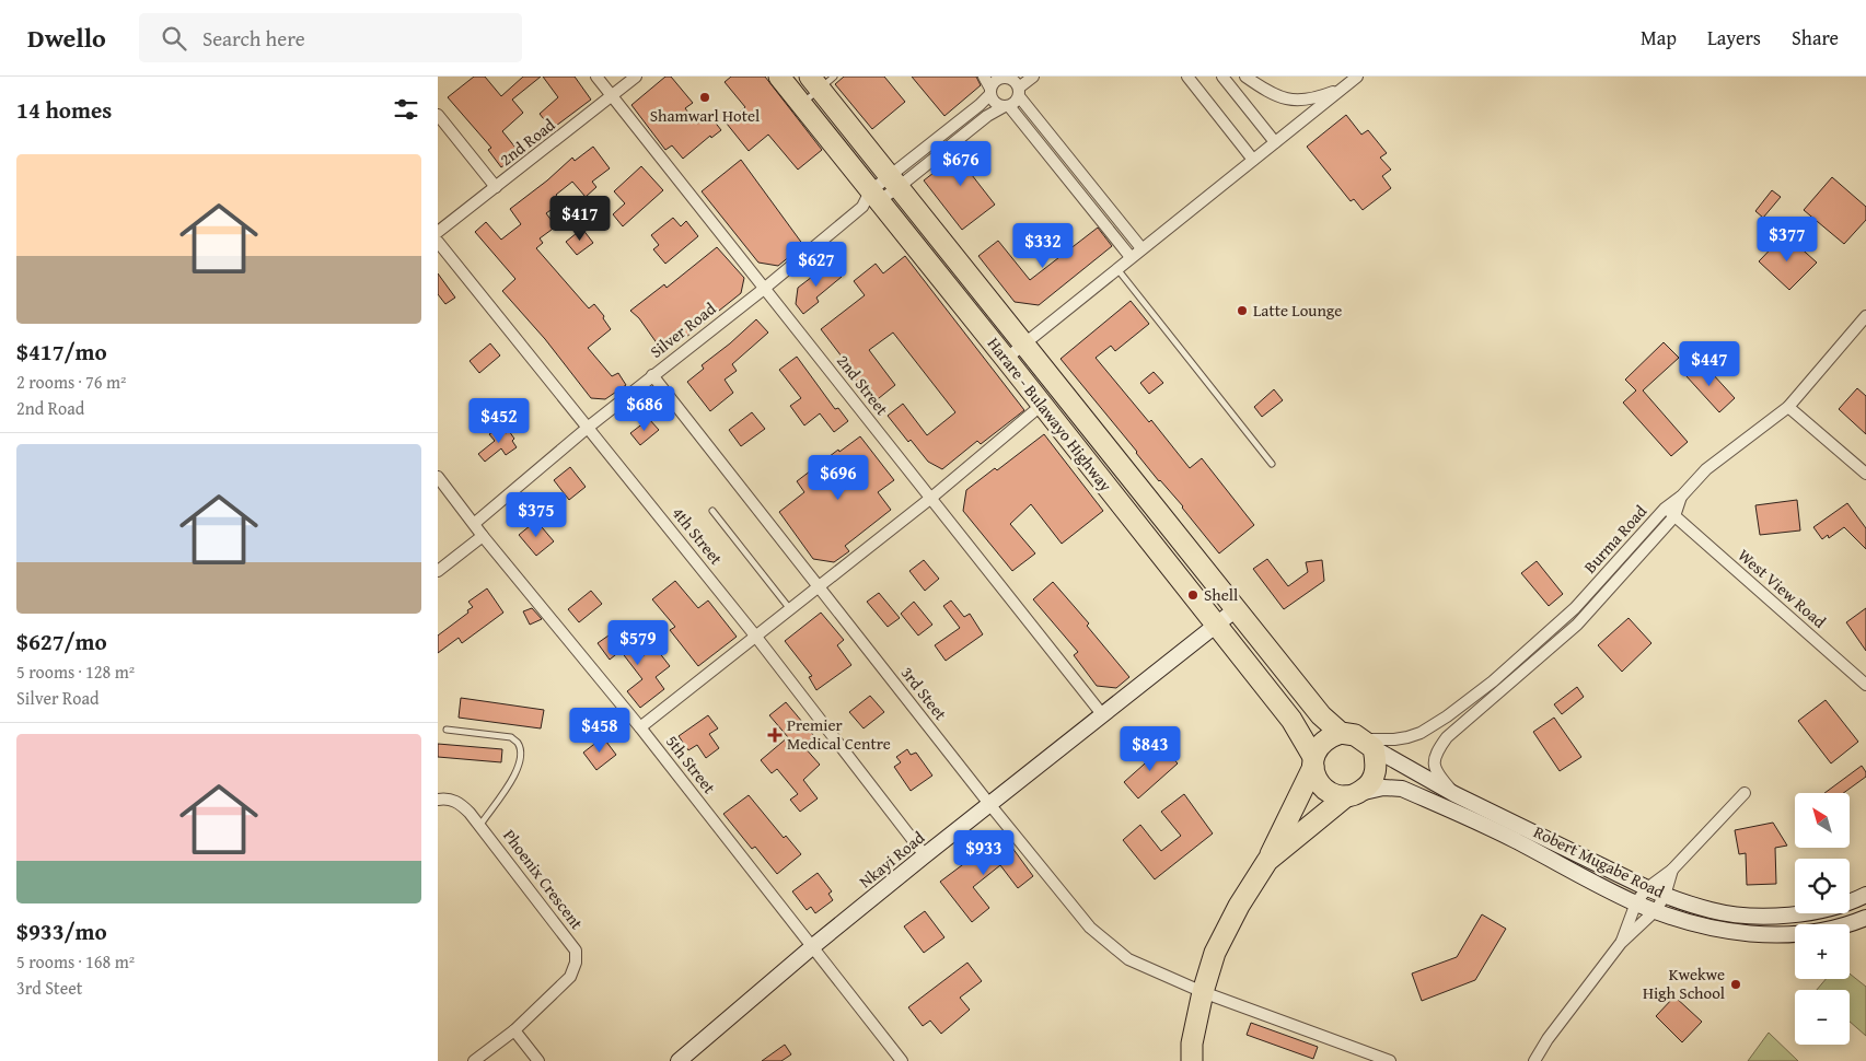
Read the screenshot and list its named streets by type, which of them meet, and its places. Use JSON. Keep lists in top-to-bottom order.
{
  "streets": {
    "highway": ["Harare - Bulawayo Highway"],
    "main road": ["Nkayi Road", "Robert Mugabe Road"],
    "street": [
      "2nd Road",
      "Silver Road",
      "2nd Street",
      "4th Street",
      "Burma Road",
      "West View Road",
      "3rd Steet",
      "5th Street",
      "Phoenix Crescent"
    ]
  },
  "crossings": [
    ["2nd Road", "2nd Street"],
    ["Silver Road", "2nd Street"],
    ["Silver Road", "Harare - Bulawayo Highway"],
    ["Silver Road", "4th Street"],
    ["Silver Road", "3rd Steet"],
    ["Silver Road", "5th Street"],
    ["2nd Street", "Nkayi Road"],
    ["Harare - Bulawayo Highway", "Burma Road"],
    ["Harare - Bulawayo Highway", "Nkayi Road"],
    ["Harare - Bulawayo Highway", "Robert Mugabe Road"],
    ["4th Street", "Nkayi Road"],
    ["Burma Road", "West View Road"],
    ["Burma Road", "Robert Mugabe Road"],
    ["3rd Steet", "Nkayi Road"],
    ["5th Street", "Nkayi Road"]
  ],
  "places": {
    "other": [
      "Shamwarl Hotel",
      "Latte Lounge",
      "Shell",
      "Kwekwe High School"
    ],
    "health": ["Premier Medical Centre"]
  },
  "north": "top left",
  "page": {
    "header": "Dwello",
    "search": "Search here",
    "nav": ["Map", "Layers", "Share"],
    "heading": "14 homes",
    "price": [
      "$676",
      "$417",
      "$377",
      "$332",
      "$627",
      "$447",
      "$686",
      "$452",
      "$696",
      "$375",
      "$579",
      "$458",
      "$843",
      "$933"
    ],
    "list": [
      {
        "name": "$417/mo",
        "note": "2 rooms · 76 m² · 2nd Road"
      },
      {
        "name": "$627/mo",
        "note": "5 rooms · 128 m² · Silver Road"
      },
      {
        "name": "$933/mo",
        "note": "5 rooms · 168 m² · 3rd Steet"
      }
    ],
    "map_buttons": ["+", "−"]
  }
}
